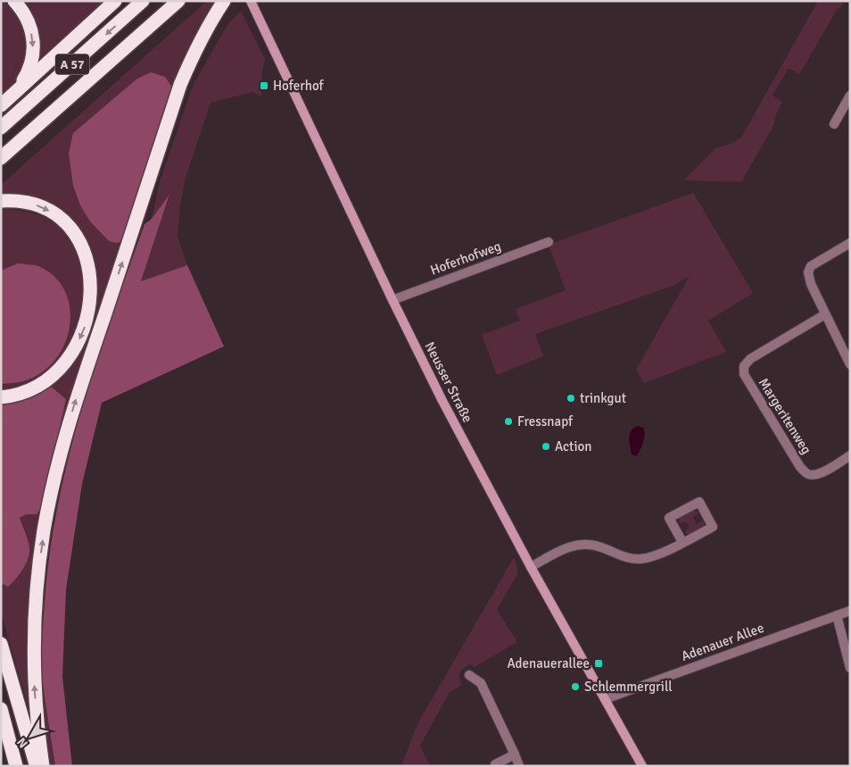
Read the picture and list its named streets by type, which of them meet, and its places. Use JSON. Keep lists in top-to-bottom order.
{
  "streets": {
    "highway": ["A 57"],
    "main road": ["Neusser Straße"],
    "street": ["Hoferhofweg", "Margeritenweg", "Adenauer Allee"]
  },
  "crossings": [
    ["Hoferhofweg", "Neusser Straße"],
    ["Neusser Straße", "Adenauer Allee"]
  ],
  "places": {
    "transit": ["Hoferhof", "Adenauerallee"],
    "other": [
      "trinkgut",
      "Fressnapf",
      "Action",
      "Schlemmergrill"
    ]
  },
  "north": "bottom left"
}
